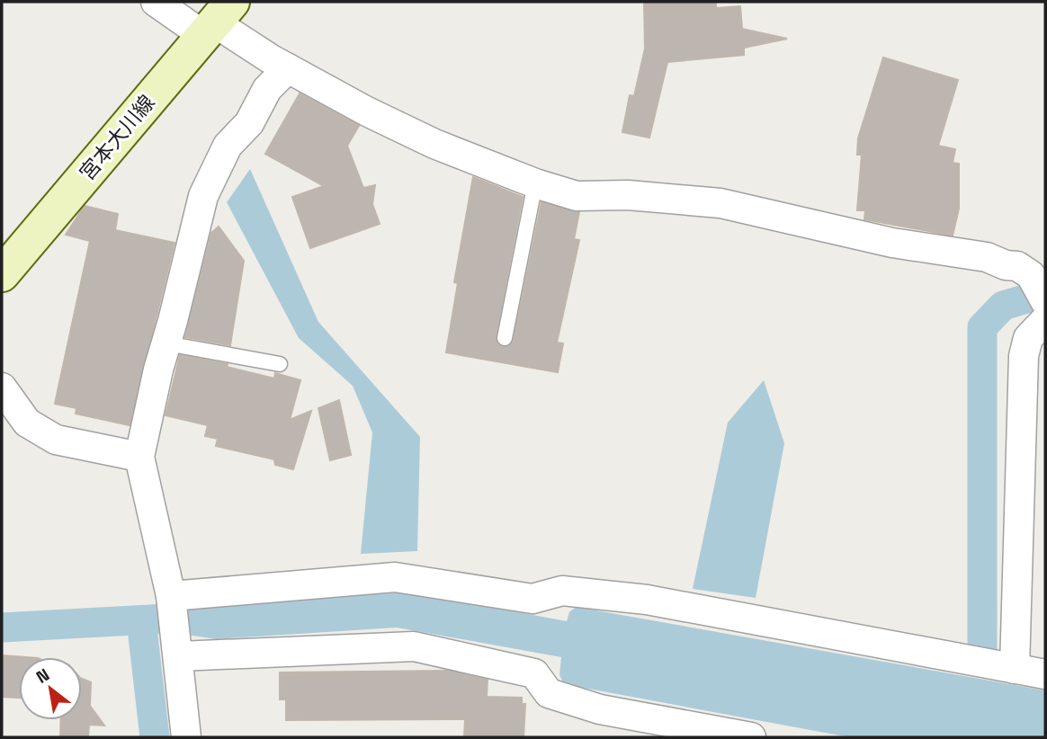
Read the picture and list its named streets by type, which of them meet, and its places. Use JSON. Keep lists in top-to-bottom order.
{
  "streets": {
    "main road": ["宮本大川線"]
  },
  "north": "top left"
}
